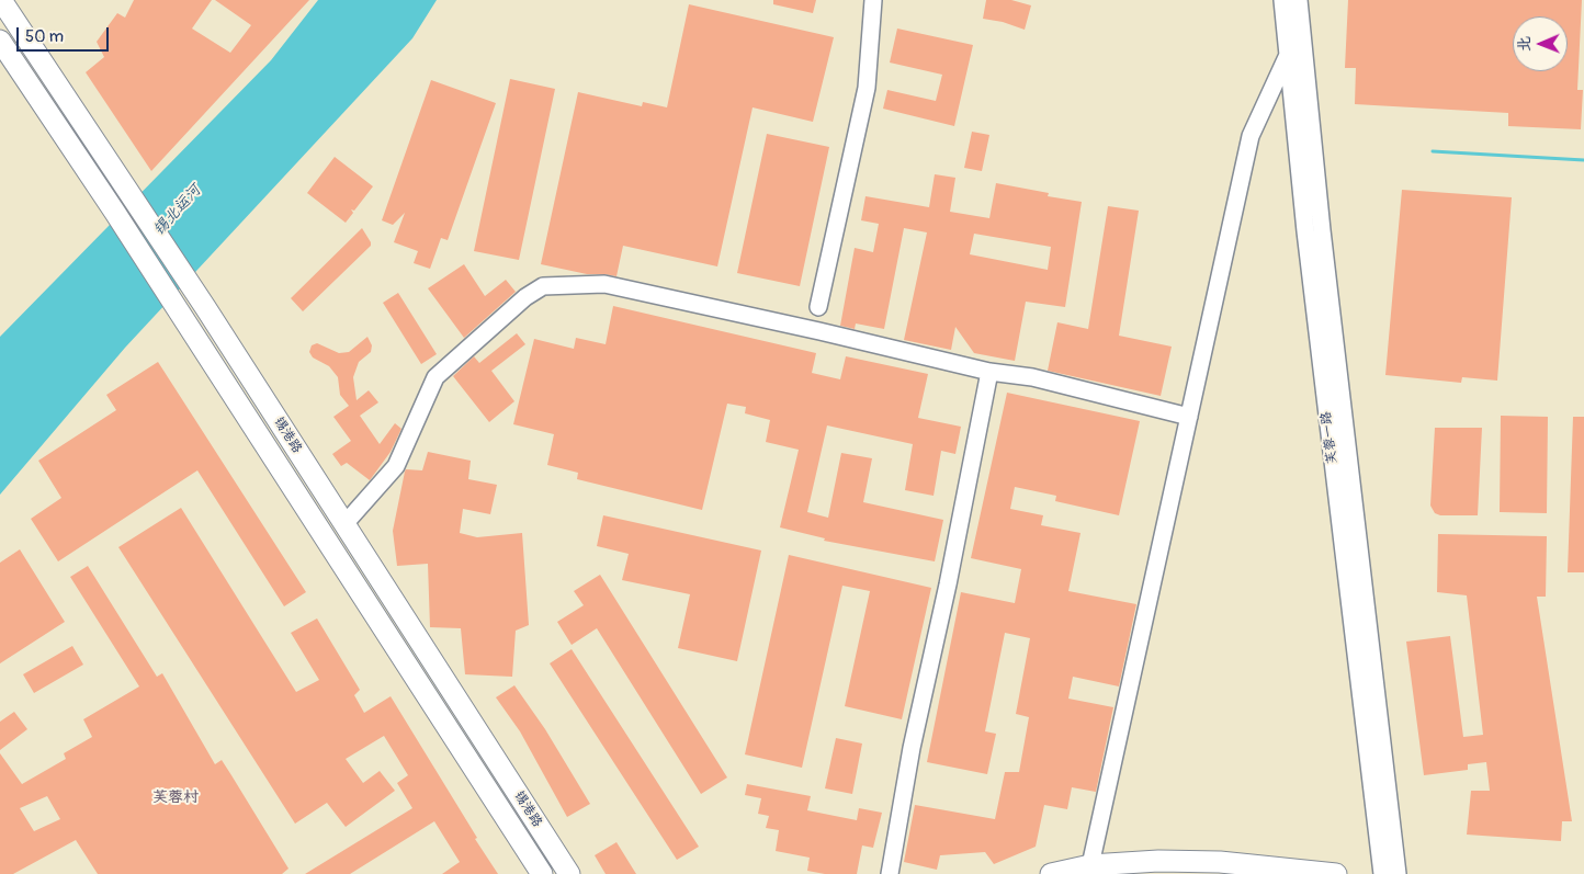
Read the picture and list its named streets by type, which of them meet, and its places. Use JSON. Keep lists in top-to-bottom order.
{
  "streets": {
    "main road": ["锡港路"],
    "street": ["芙蓉一路"]
  },
  "districts": ["芙蓉村"],
  "water": ["锡北运河"],
  "scale_bar": "50 m",
  "north": "left"
}
